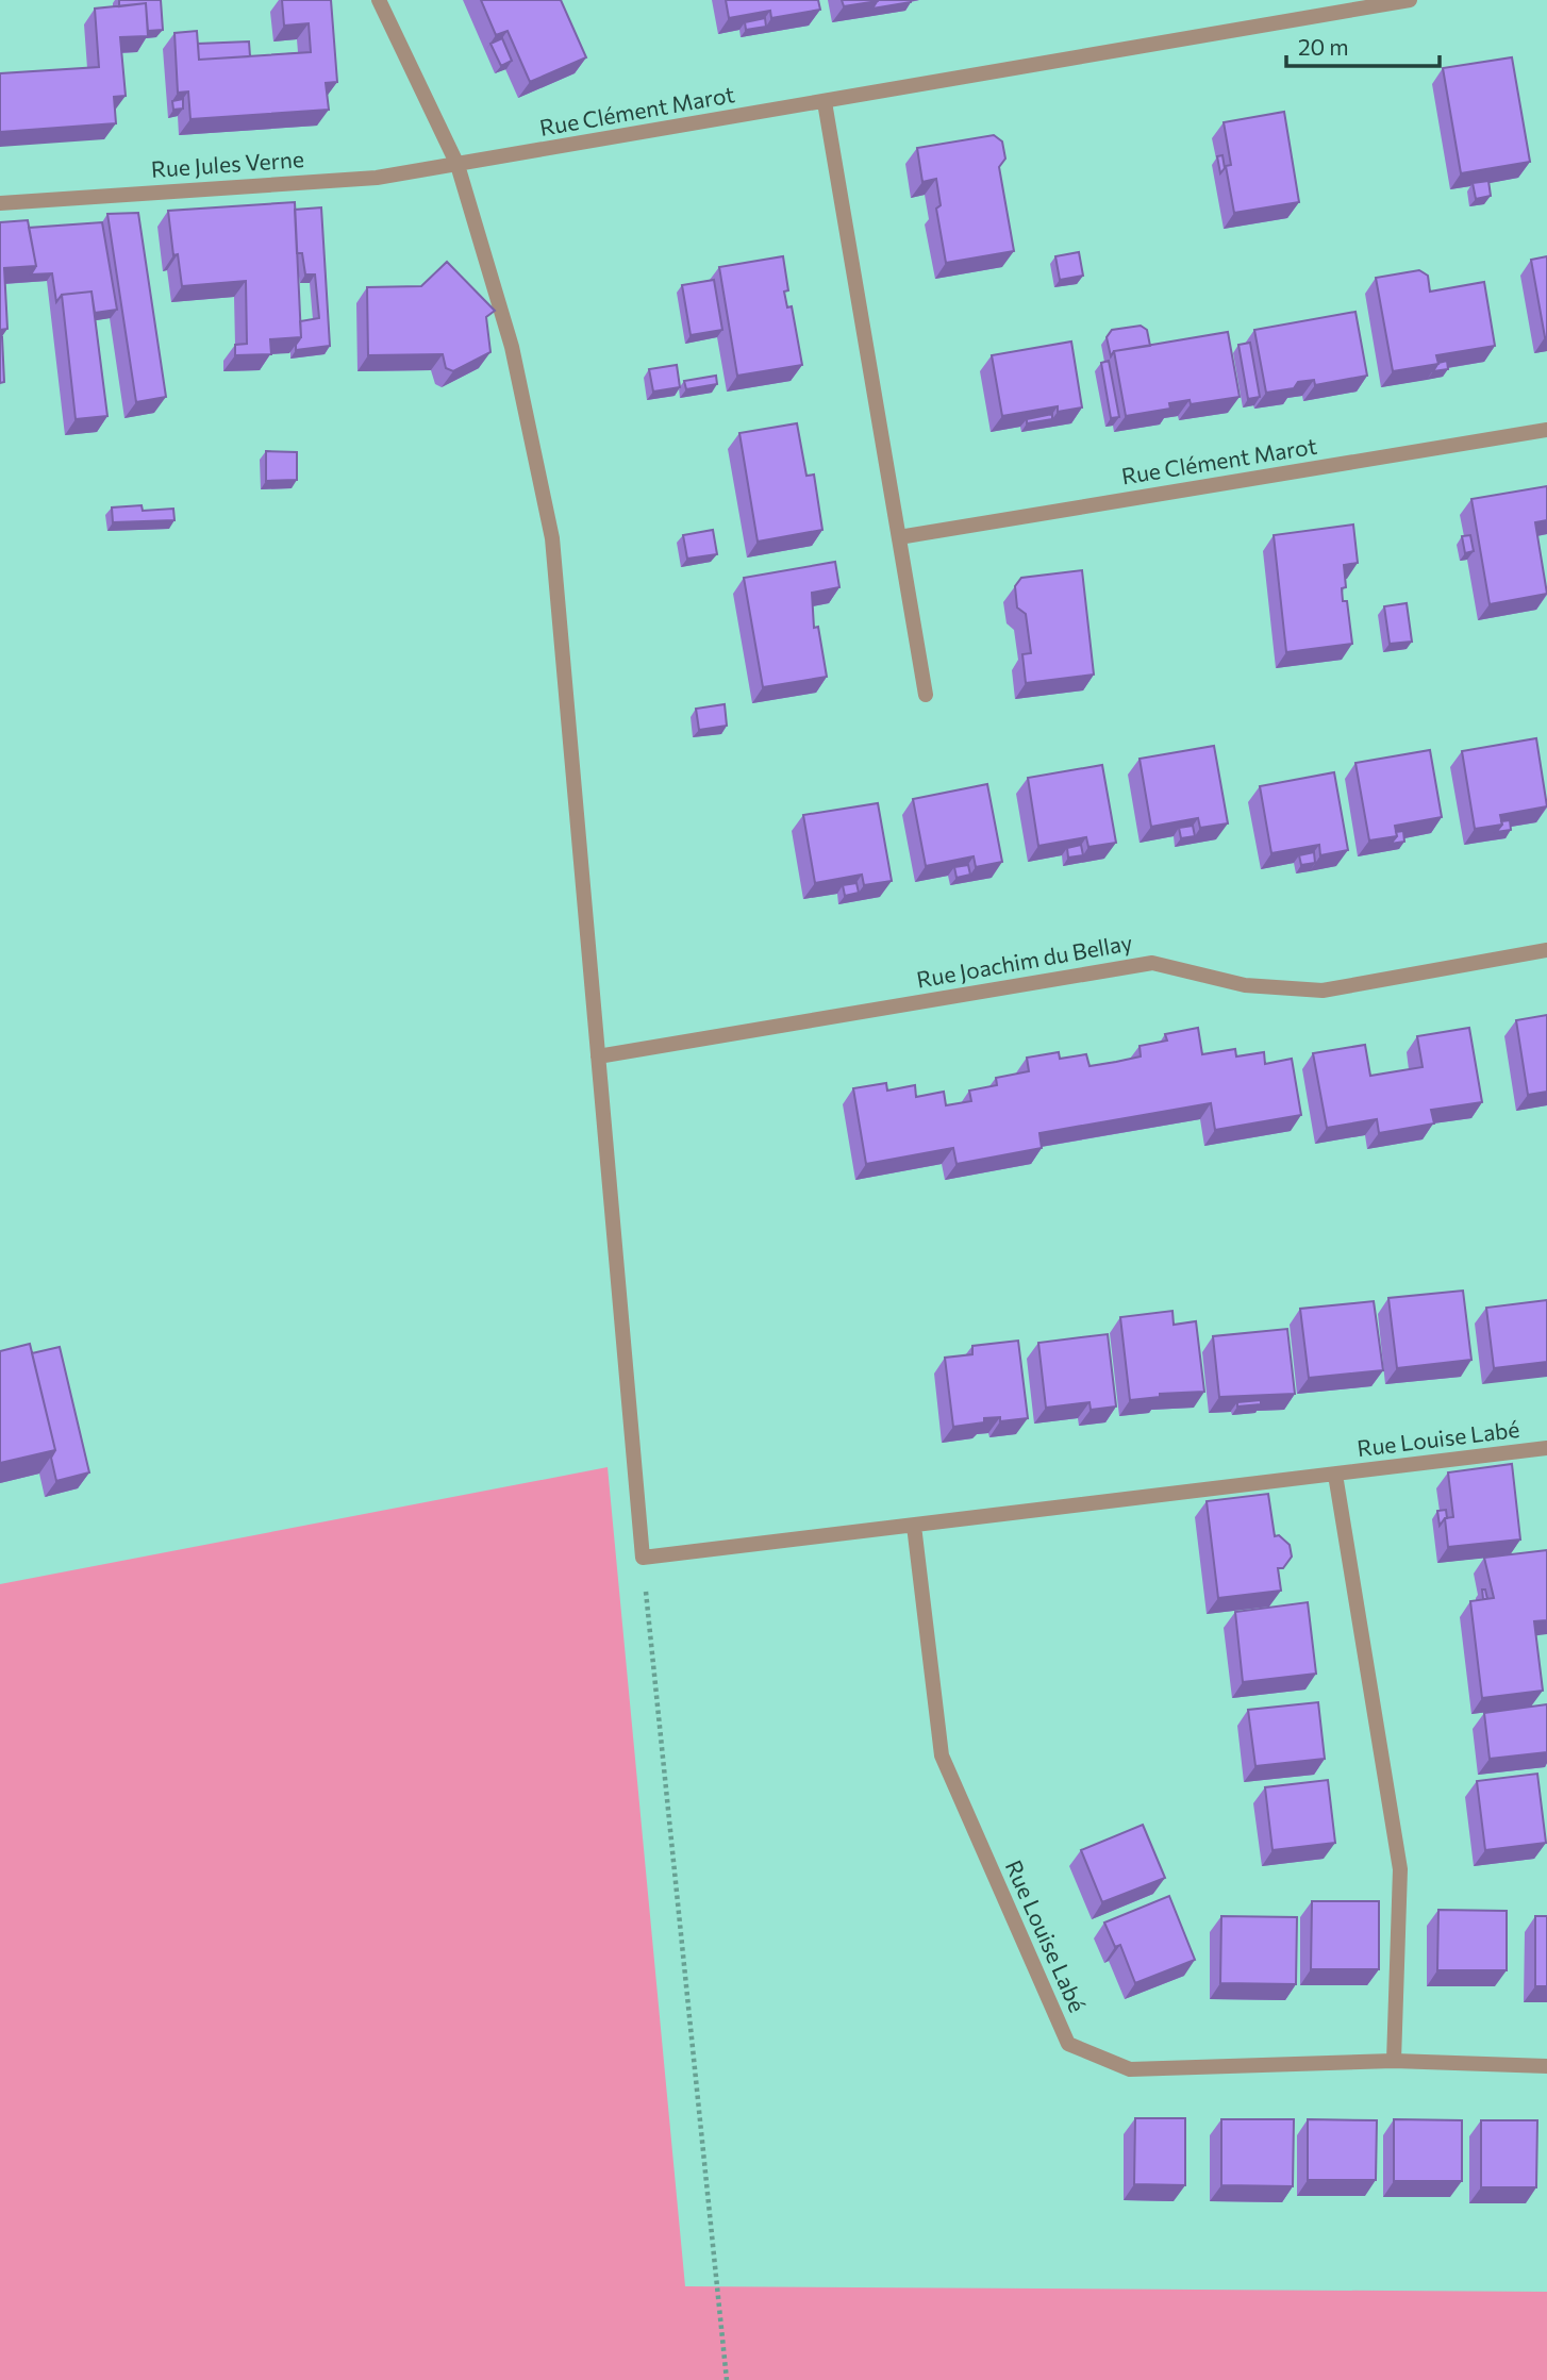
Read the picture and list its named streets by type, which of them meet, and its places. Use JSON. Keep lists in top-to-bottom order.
{
  "streets": {
    "street": [
      "Rue Clément Marot",
      "Rue Jules Verne",
      "Rue Joachim du Bellay",
      "Rue Louise Labé"
    ]
  },
  "crossings": [
    ["Rue Clément Marot", "Rue Jules Verne"]
  ],
  "scale_bar": "20 m"
}
